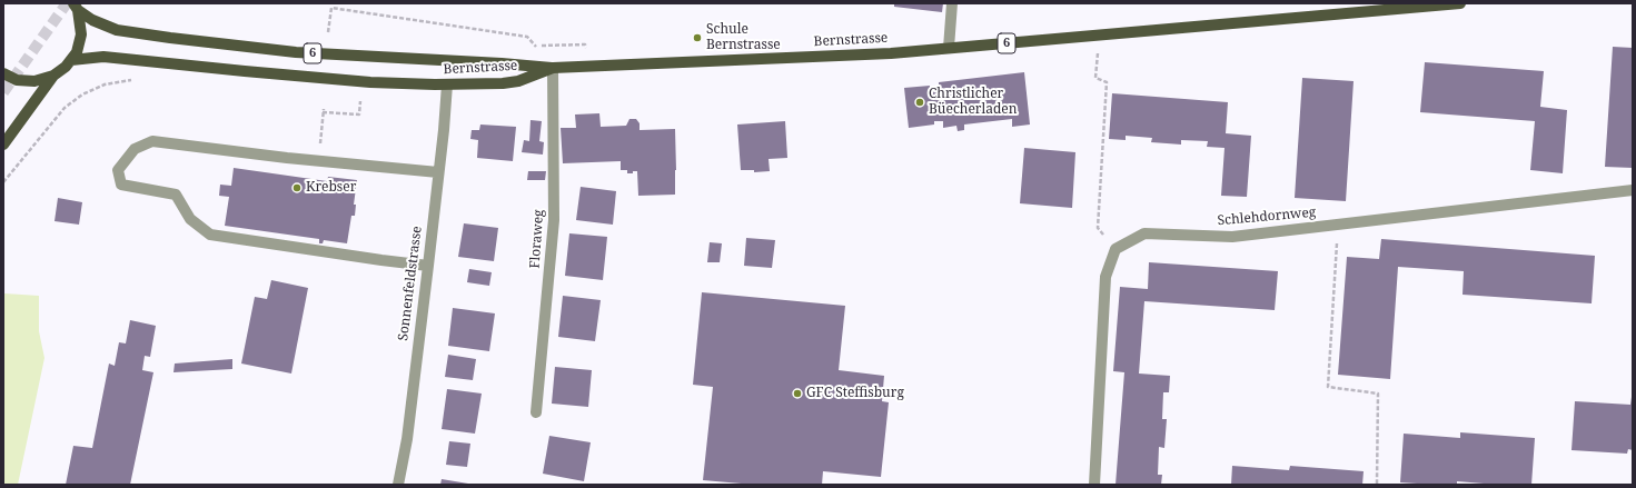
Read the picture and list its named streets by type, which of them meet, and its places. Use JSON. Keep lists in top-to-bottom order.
{
  "streets": {
    "main road": ["Bernstrasse", "6"],
    "street": ["Schlehdornweg", "Floraweg", "Sonnenfeldstrasse"]
  },
  "crossings": [
    ["Bernstrasse", "6"],
    ["Bernstrasse", "Floraweg"],
    ["Bernstrasse", "Sonnenfeldstrasse"],
    ["6", "Floraweg"]
  ],
  "places": [
    "Schule Bernstrasse",
    "Christlicher Büecherladen",
    "Krebser",
    "GFC Steffisburg"
  ]
}
